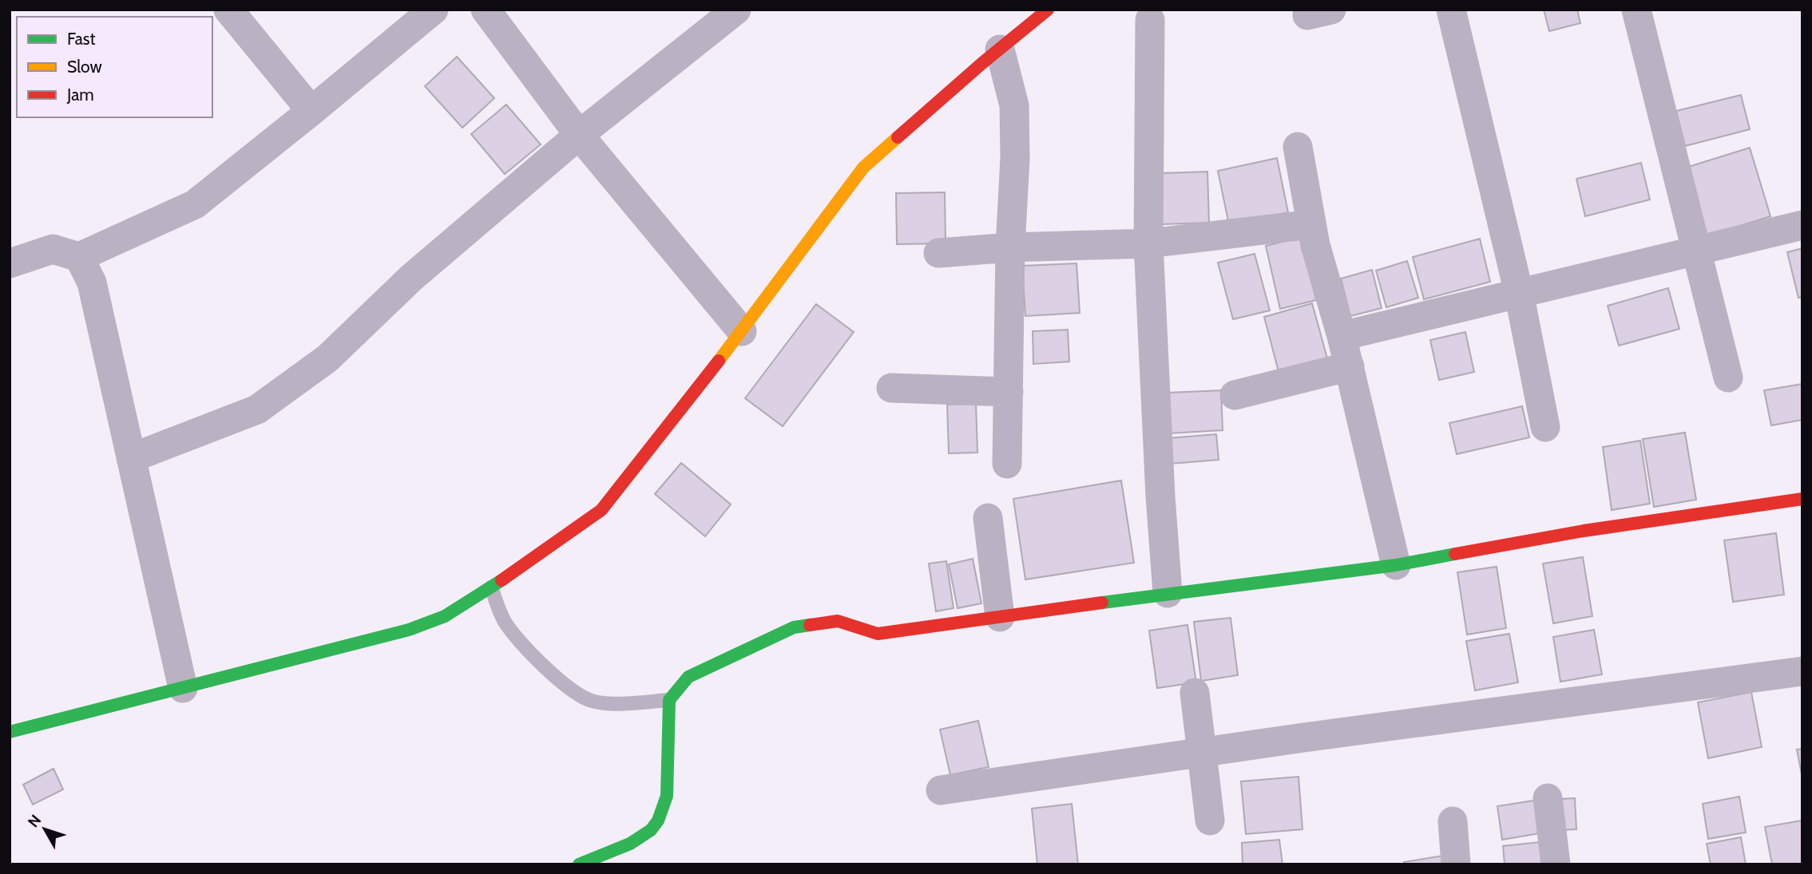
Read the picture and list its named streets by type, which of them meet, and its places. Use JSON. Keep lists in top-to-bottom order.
{
  "legend": ["Fast", "Slow", "Jam"],
  "north": "top left"
}
